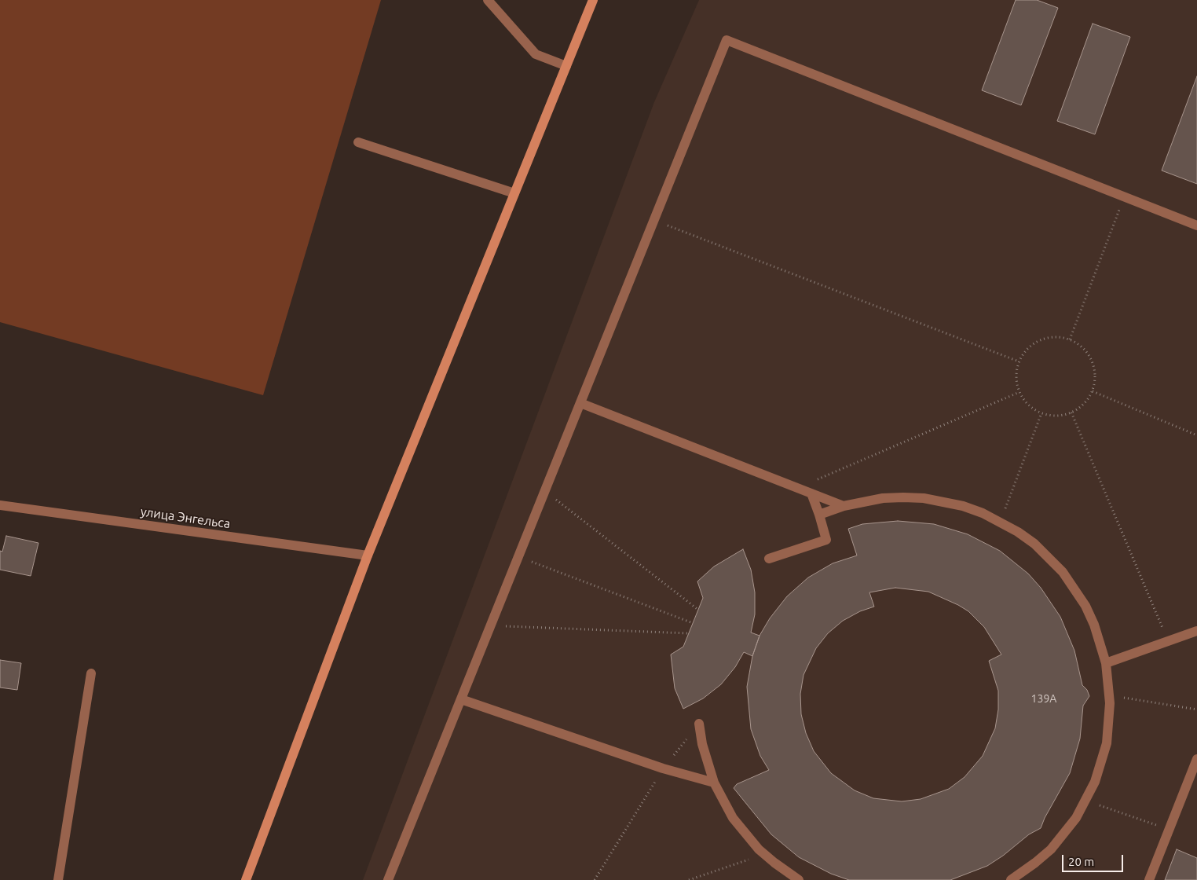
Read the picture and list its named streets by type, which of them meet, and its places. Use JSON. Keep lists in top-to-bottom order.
{
  "streets": {
    "street": ["улица Энгельса"]
  },
  "house_numbers": ["139А"],
  "scale_bar": "20 m"
}
